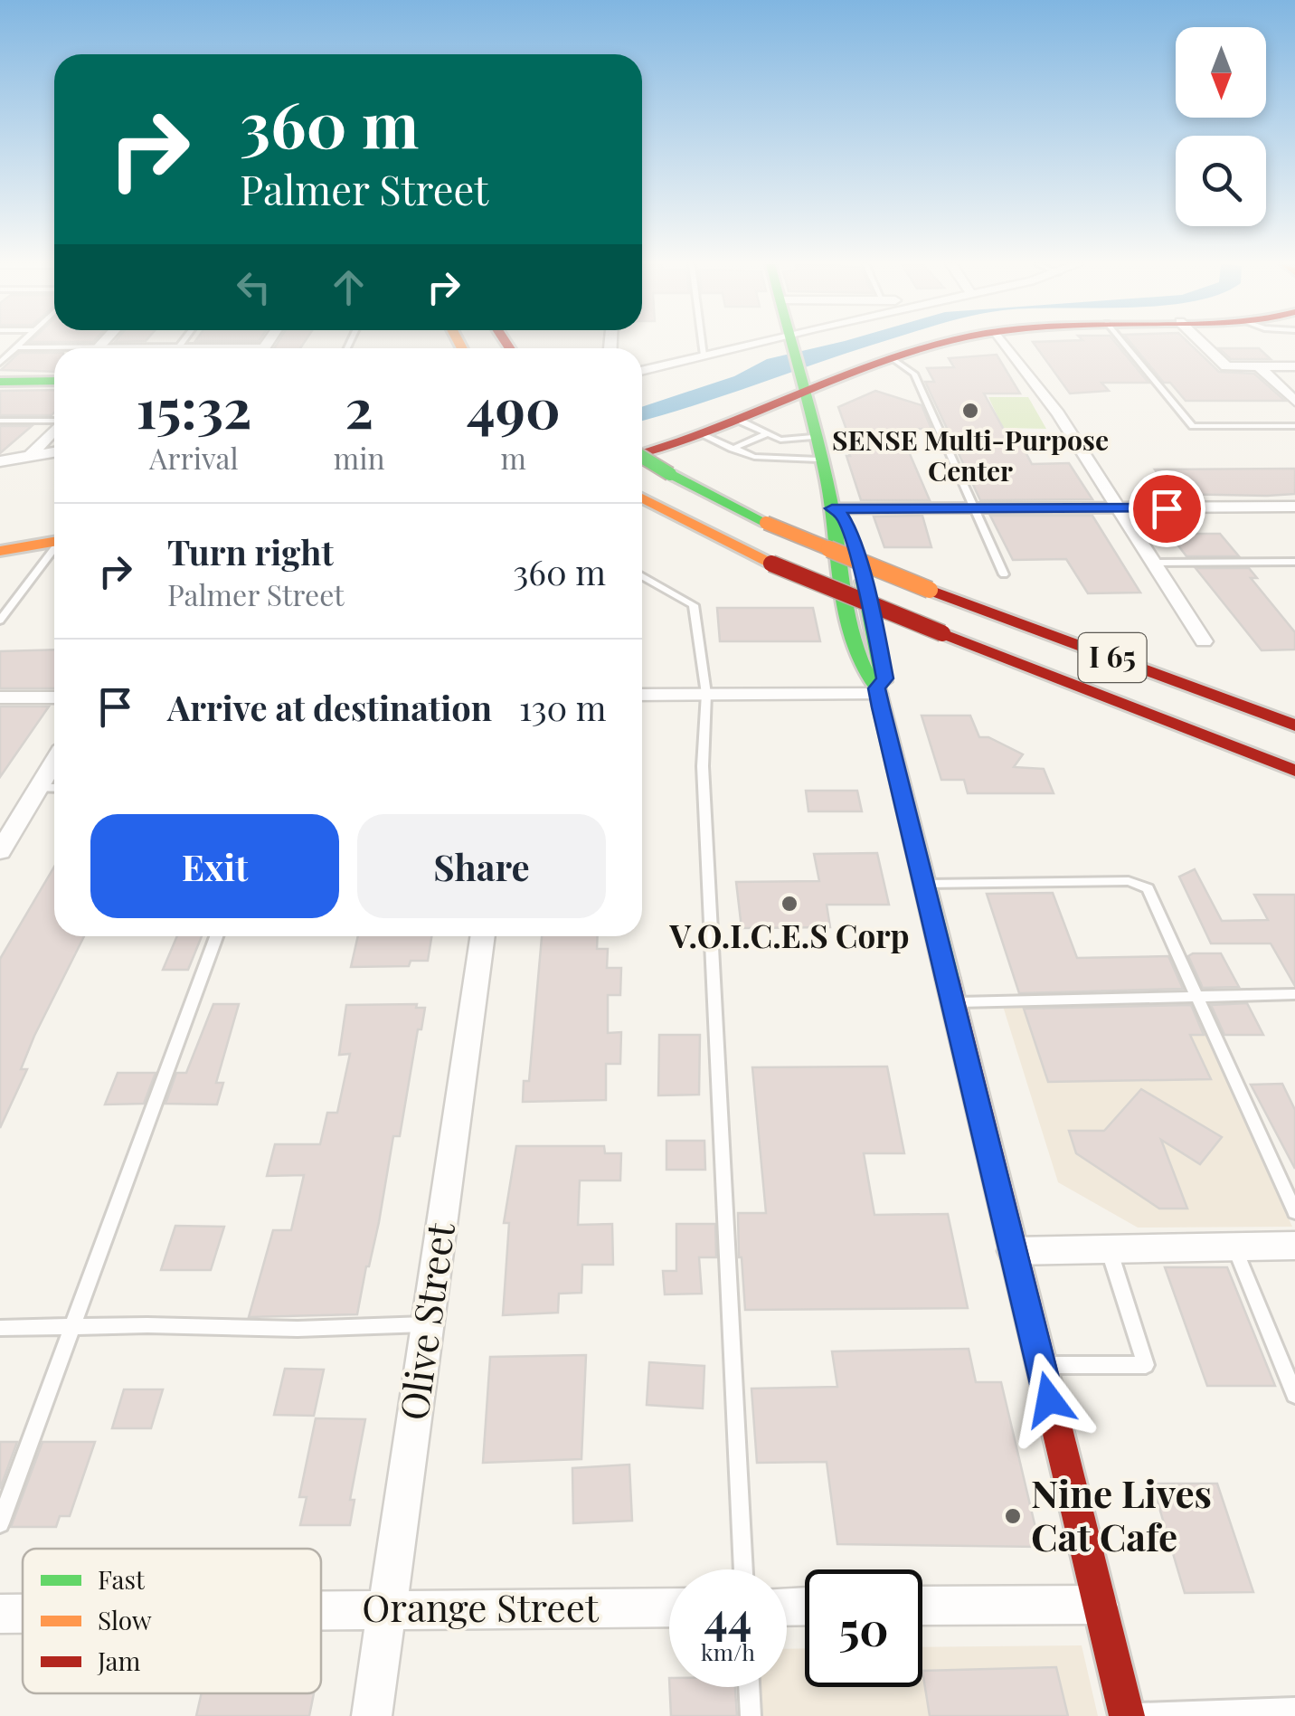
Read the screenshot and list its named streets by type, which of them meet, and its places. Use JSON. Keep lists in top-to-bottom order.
{
  "streets": {
    "main road": ["I 65"],
    "street": ["Olive Street", "Orange Street"]
  },
  "crossings": [
    ["Olive Street", "Orange Street"]
  ],
  "places": ["SENSE Multi-Purpose Center", "V.O.I.C.E.S Corp", "Nine Lives Cat Cafe"],
  "legend": ["Fast", "Slow", "Jam"],
  "north": "bottom",
  "page": {
    "turn": ["360 m", "Palmer Street"],
    "eta": [
      "15:32",
      "Arrival",
      "2",
      "min",
      "490",
      "m"
    ],
    "list": [
      {
        "name": "Turn right",
        "note": "Palmer Street",
        "value": "360 m"
      },
      {
        "name": "Arrive at destination",
        "value": "130 m"
      }
    ],
    "buttons": ["Exit", "Share"],
    "speed": "44 km/h",
    "limit": "50"
  }
}
